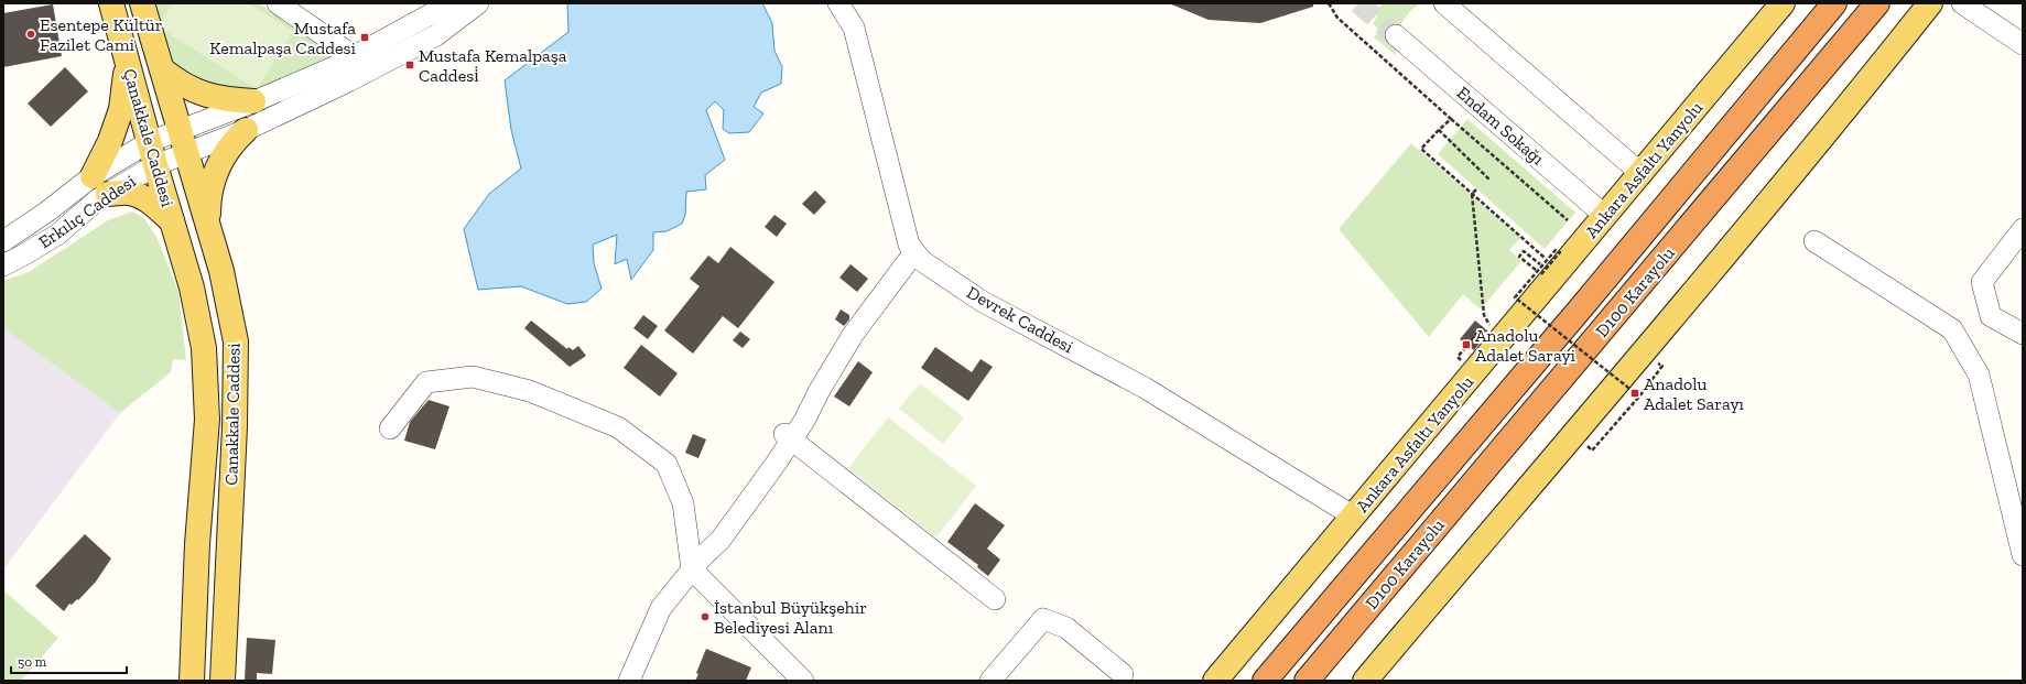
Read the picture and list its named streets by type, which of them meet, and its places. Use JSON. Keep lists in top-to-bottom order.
{
  "streets": {
    "highway": ["D100 Karayolu"],
    "main road": ["Çanakkale Caddesi", "Ankara Asfaltı Yanyolu", "Canakkale Caddesi"],
    "street": ["Endam Sokağı", "Erkılıç Caddesi", "Devrek Caddesi"]
  },
  "crossings": [
    ["Endam Sokağı", "Ankara Asfaltı Yanyolu"],
    ["Çanakkale Caddesi", "Erkılıç Caddesi"],
    ["Çanakkale Caddesi", "Canakkale Caddesi"],
    ["Ankara Asfaltı Yanyolu", "Devrek Caddesi"],
    ["Erkılıç Caddesi", "Canakkale Caddesi"]
  ],
  "places": {
    "other": ["Esentepe Kültür Fazilet Cami", "İstanbul Büyükşehir Belediyesi Alanı"],
    "transit": [
      "Mustafa Kemalpaşa Caddesi",
      "Mustafa Kemalpaşa Caddesi̇",
      "Anadolu Adalet Sarayi",
      "Anadolu Adalet Sarayı"
    ]
  },
  "scale_bar": "50 m"
}
